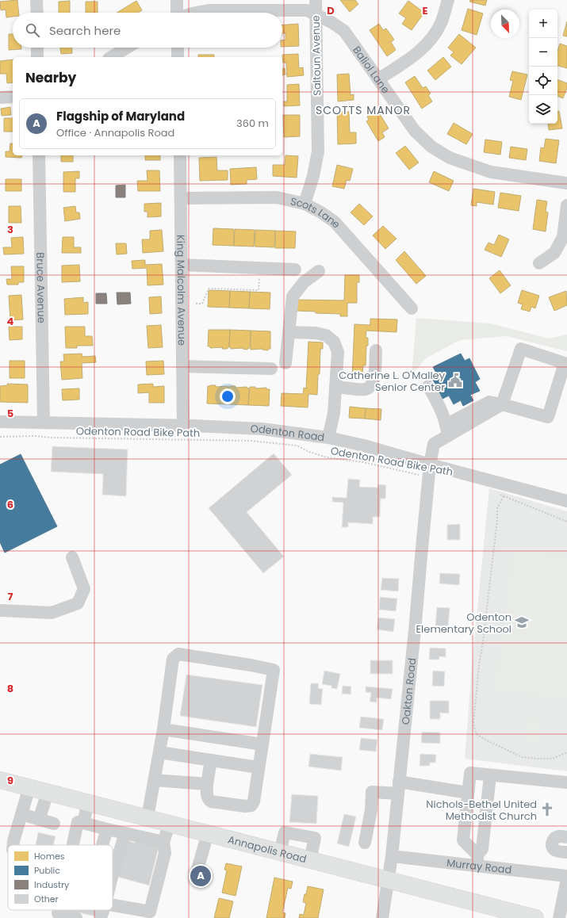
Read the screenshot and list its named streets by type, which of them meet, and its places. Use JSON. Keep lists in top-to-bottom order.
{
  "streets": {
    "main road": ["Annapolis Road"],
    "street": [
      "Saltoun Avenue",
      "Baliol Lane",
      "Scots Lane",
      "Bruce Avenue",
      "King Malcolm Avenue",
      "Odenton Road",
      "Oakton Road",
      "Murray Road"
    ],
    "path": ["Odenton Road Bike Path"]
  },
  "crossings": [
    ["Saltoun Avenue", "Baliol Lane"],
    ["Saltoun Avenue", "Scots Lane"],
    ["Scots Lane", "King Malcolm Avenue"],
    ["Bruce Avenue", "Odenton Road"],
    ["King Malcolm Avenue", "Odenton Road"],
    ["Odenton Road Bike Path", "Odenton Road"],
    ["Odenton Road Bike Path", "Oakton Road"],
    ["Odenton Road", "Oakton Road"],
    ["Oakton Road", "Annapolis Road"],
    ["Oakton Road", "Murray Road"]
  ],
  "districts": ["SCOTTS MANOR"],
  "places": {
    "public building": ["Catherine L. O'Malley Senior Center"],
    "school or university": ["Odenton Elementary School"],
    "church": ["Nichols-Bethel United Methodist Church"]
  },
  "legend": [
    "Homes",
    "Public",
    "Industry",
    "Other"
  ],
  "north": "bottom right",
  "page": {
    "map_buttons": ["+", "−"],
    "search": "Search here",
    "heading": "Nearby",
    "list": [
      {
        "mark": "A",
        "name": "Flagship of Maryland",
        "note": "Office · Annapolis Road",
        "value": "360 m"
      }
    ],
    "pins": "A"
  },
  "grid": {
    "columns": ["D", "E"],
    "rows": [
      "3",
      "4",
      "5",
      "6",
      "7",
      "8",
      "9"
    ]
  }
}
